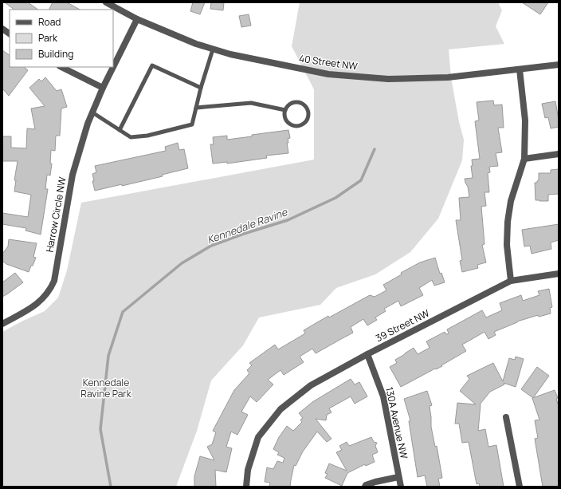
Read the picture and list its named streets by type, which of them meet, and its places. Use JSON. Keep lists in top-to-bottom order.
{
  "streets": {
    "street": [
      "40 Street NW",
      "Harrow Circle NW",
      "39 Street NW",
      "130A Avenue NW"
    ]
  },
  "crossings": [
    ["40 Street NW", "Harrow Circle NW"],
    ["39 Street NW", "130A Avenue NW"]
  ],
  "water": ["Kennedale Ravine"],
  "parks": ["Kennedale Ravine Park"],
  "legend": ["Road", "Park", "Building"]
}
